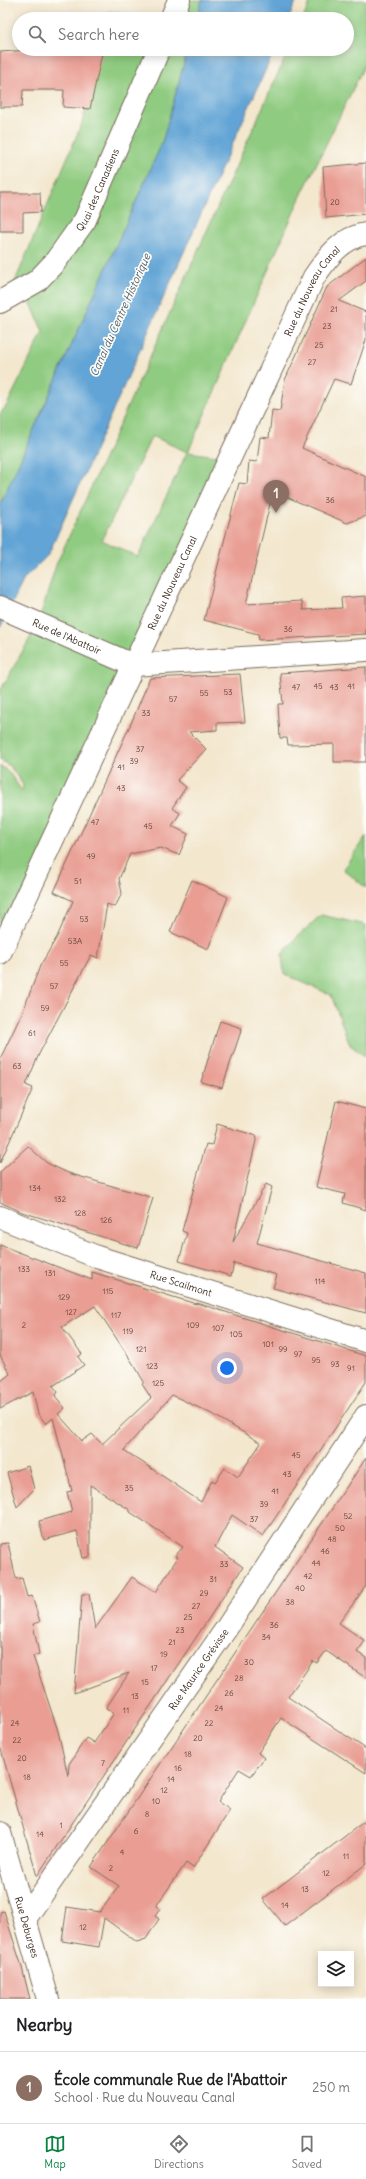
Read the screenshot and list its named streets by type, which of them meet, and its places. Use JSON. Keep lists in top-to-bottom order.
{
  "streets": {
    "street": [
      "Quai des Canadiens",
      "Rue du Nouveau Canal",
      "Rue de l'Abattoir",
      "Rue Scailmont",
      "Rue Maurice Grévisse",
      "Rue Deburges"
    ]
  },
  "crossings": [
    ["Rue du Nouveau Canal", "Rue de l'Abattoir"],
    ["Rue Maurice Grévisse", "Rue Deburges"]
  ],
  "water": ["Canal du Centre Historique"],
  "house_numbers": [
    "20",
    "21",
    "23",
    "25",
    "27",
    "36",
    "36",
    "45",
    "41",
    "47",
    "43",
    "53",
    "55",
    "57",
    "33",
    "37",
    "39",
    "41",
    "43",
    "47",
    "45",
    "49",
    "51",
    "53",
    "53A",
    "55",
    "57",
    "59",
    "61",
    "63",
    "134",
    "132",
    "128",
    "126",
    "133",
    "131",
    "114",
    "115",
    "129",
    "127",
    "117",
    "2",
    "109",
    "107",
    "119",
    "105",
    "101",
    "121",
    "99",
    "97",
    "95",
    "93",
    "123",
    "91",
    "125",
    "45",
    "43",
    "35",
    "41",
    "39",
    "52",
    "37",
    "50",
    "48",
    "46",
    "44",
    "33",
    "42",
    "31",
    "40",
    "29",
    "38",
    "27",
    "25",
    "36",
    "23",
    "34",
    "21",
    "19",
    "30",
    "17",
    "28",
    "15",
    "26",
    "13",
    "24",
    "11",
    "24",
    "22",
    "20",
    "22",
    "18",
    "20",
    "7",
    "16",
    "18",
    "14",
    "12",
    "10",
    "8",
    "1",
    "6",
    "14",
    "4",
    "11",
    "2",
    "12",
    "13",
    "14",
    "12"
  ],
  "page": {
    "search": "Search here",
    "pins": "1",
    "heading": "Nearby",
    "list": [
      {
        "mark": "1",
        "name": "École communale Rue de l'Abattoir",
        "note": "School · Rue du Nouveau Canal",
        "value": "250 m"
      }
    ],
    "nav": ["Map", "Directions", "Saved"]
  }
}
